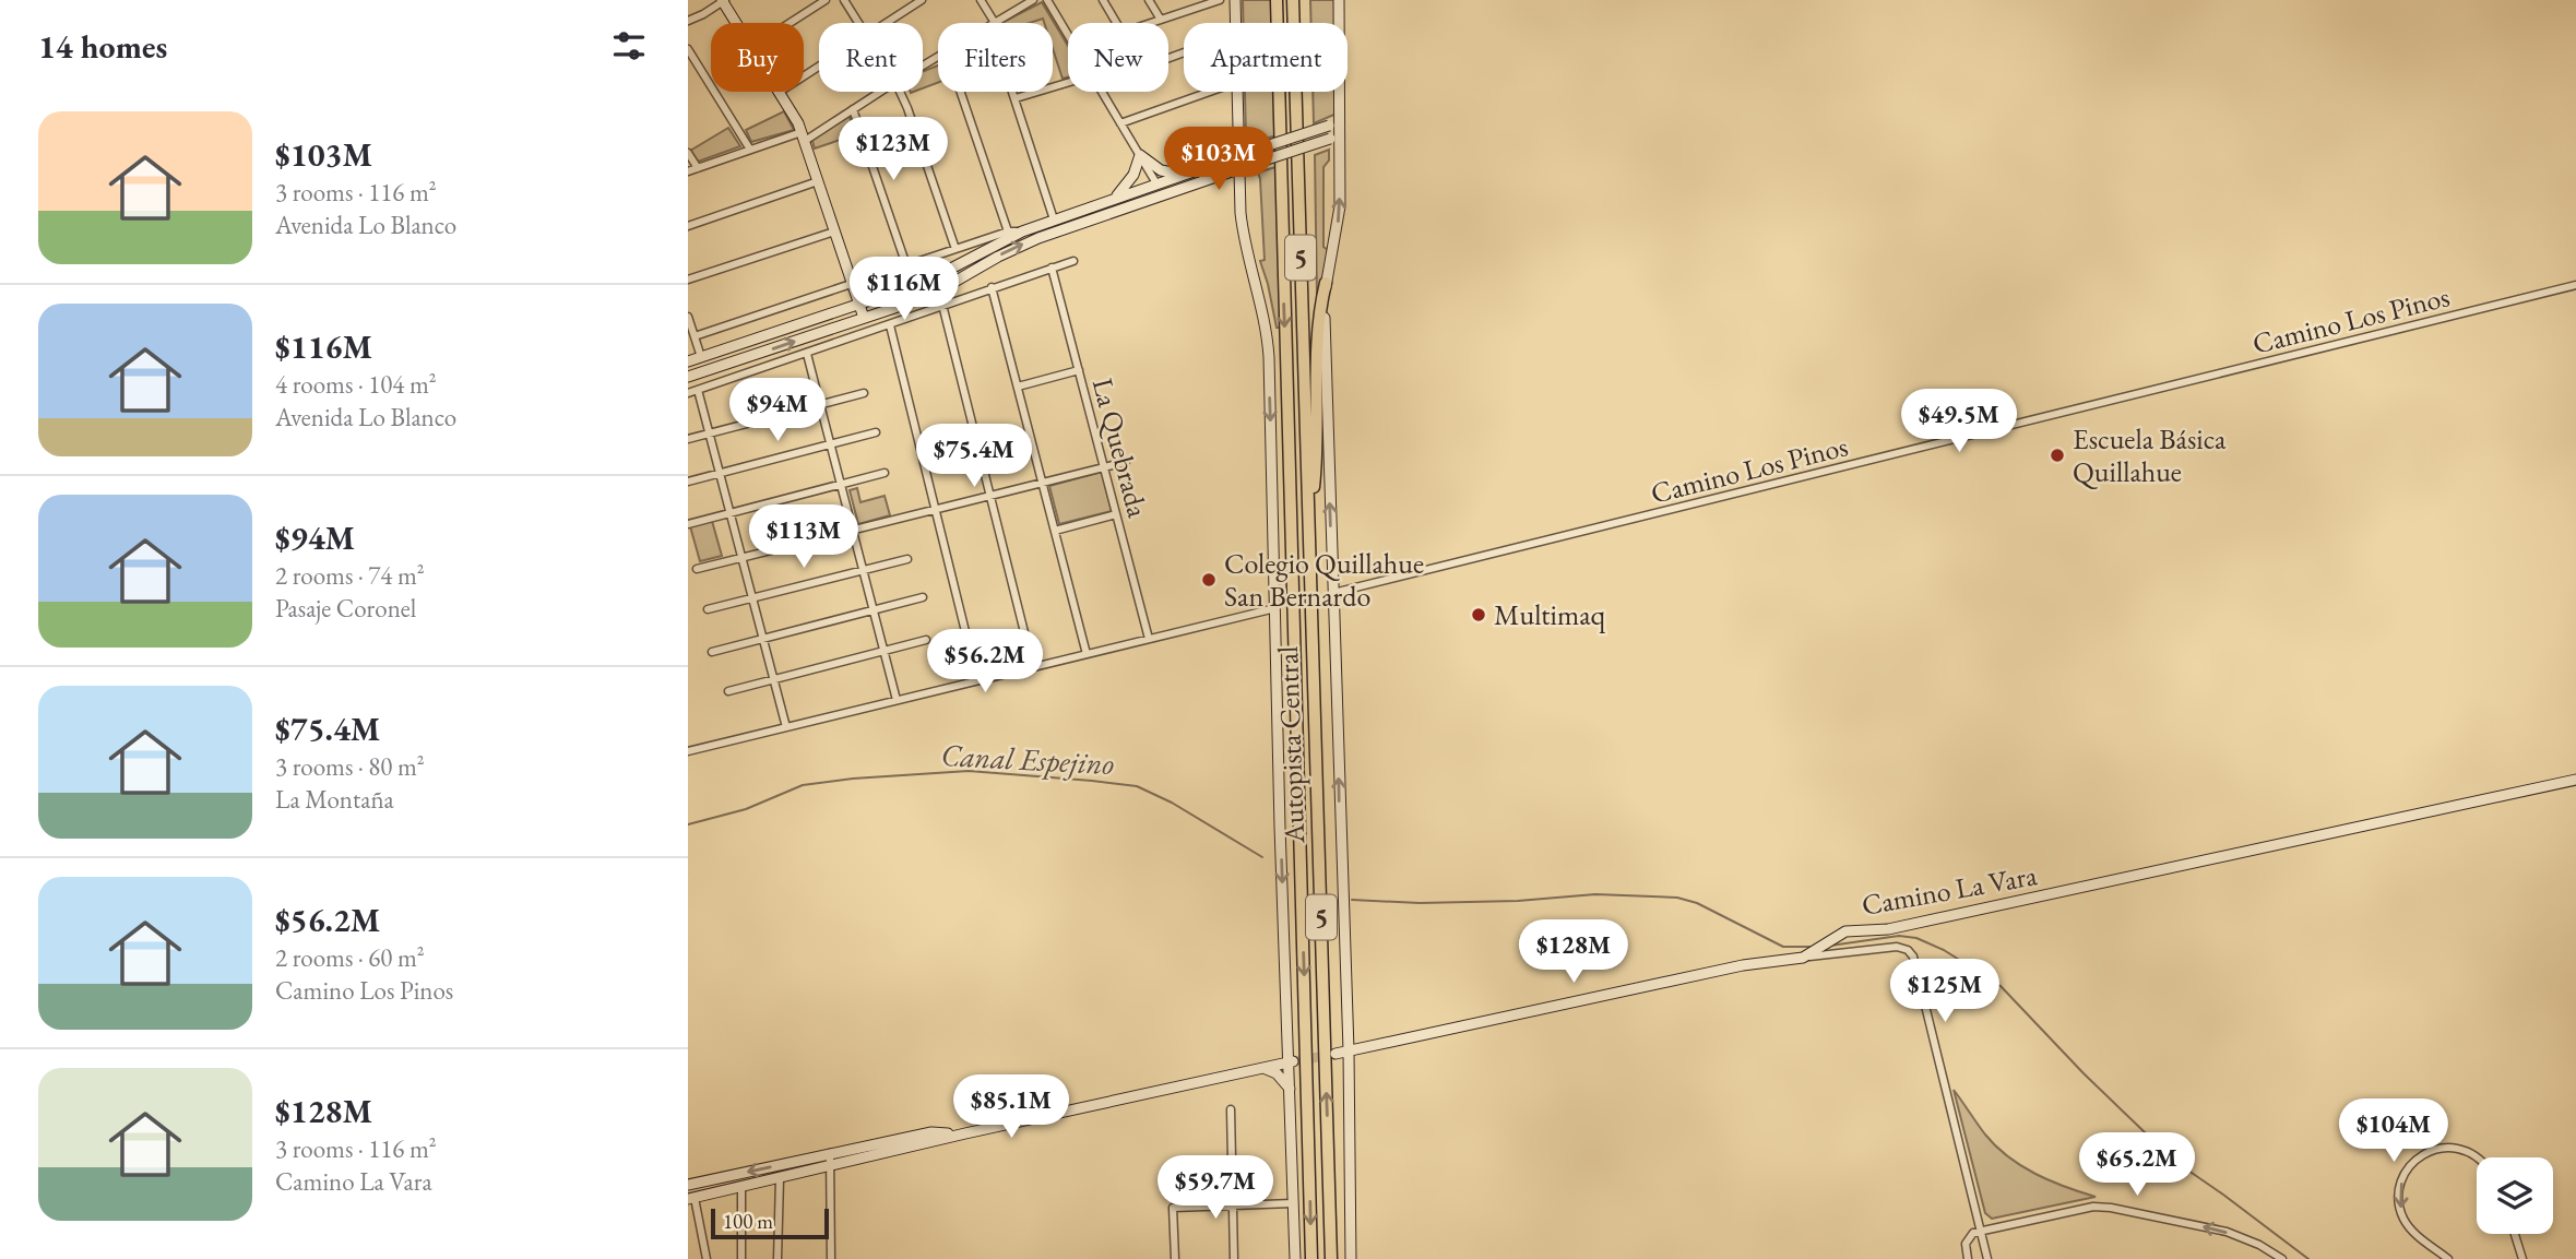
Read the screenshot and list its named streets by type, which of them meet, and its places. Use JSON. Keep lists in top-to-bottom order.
{
  "streets": {
    "highway": ["5", "Autopista Central"],
    "street": ["Camino Los Pinos", "La Quebrada", "Camino La Vara"]
  },
  "water": ["Canal Espejino"],
  "places": ["Escuela Básica Quillahue", "Colegio Quillahue San Bernardo", "Multimaq"],
  "scale_bar": "100 m",
  "page": {
    "heading": "14 homes",
    "chip": [
      "Buy",
      "Rent",
      "Filters",
      "New",
      "Apartment"
    ],
    "list": [
      {
        "name": "$103M",
        "note": "3 rooms · 116 m² · Avenida Lo Blanco"
      },
      {
        "name": "$116M",
        "note": "4 rooms · 104 m² · Avenida Lo Blanco"
      },
      {
        "name": "$94M",
        "note": "2 rooms · 74 m² · Pasaje Coronel"
      },
      {
        "name": "$75.4M",
        "note": "3 rooms · 80 m² · La Montaña"
      },
      {
        "name": "$56.2M",
        "note": "2 rooms · 60 m² · Camino Los Pinos"
      },
      {
        "name": "$128M",
        "note": "3 rooms · 116 m² · Camino La Vara"
      }
    ],
    "price": [
      "$123M",
      "$103M",
      "$116M",
      "$94M",
      "$49.5M",
      "$75.4M",
      "$113M",
      "$56.2M",
      "$128M",
      "$125M",
      "$85.1M",
      "$104M",
      "$65.2M",
      "$59.7M"
    ],
    "scale": "100 m"
  }
}
